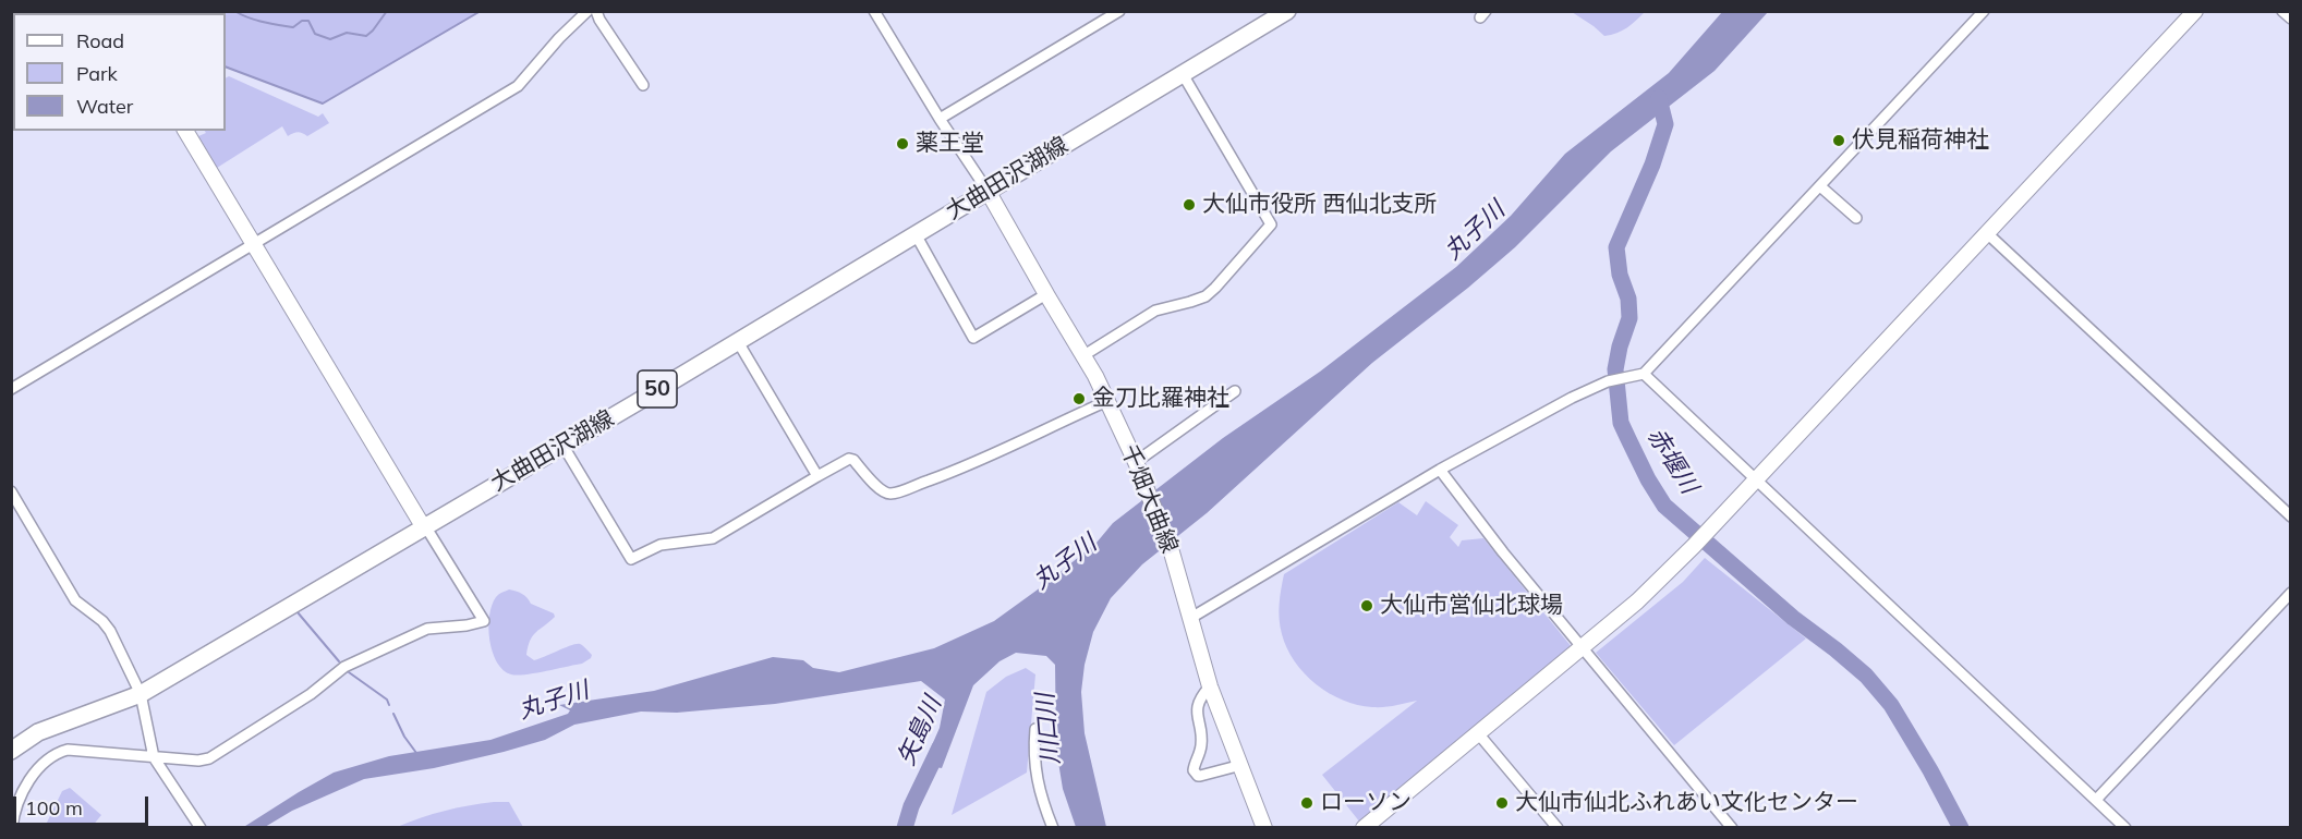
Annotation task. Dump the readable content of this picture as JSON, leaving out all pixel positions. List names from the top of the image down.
{
  "streets": {
    "main road": ["大曲田沢湖線", "50"],
    "street": ["千畑大曲線"]
  },
  "crossings": [
    ["大曲田沢湖線", "千畑大曲線"]
  ],
  "water": [
    "丸子川",
    "赤堰川",
    "川口川",
    "矢島川"
  ],
  "places": [
    "伏見稲荷神社",
    "薬王堂",
    "大仙市役所 西仙北支所",
    "金刀比羅神社",
    "大仙市営仙北球場",
    "ローソン",
    "大仙市仙北ふれあい文化センター"
  ],
  "legend": ["Road", "Park", "Water"],
  "scale_bar": "100 m"
}
